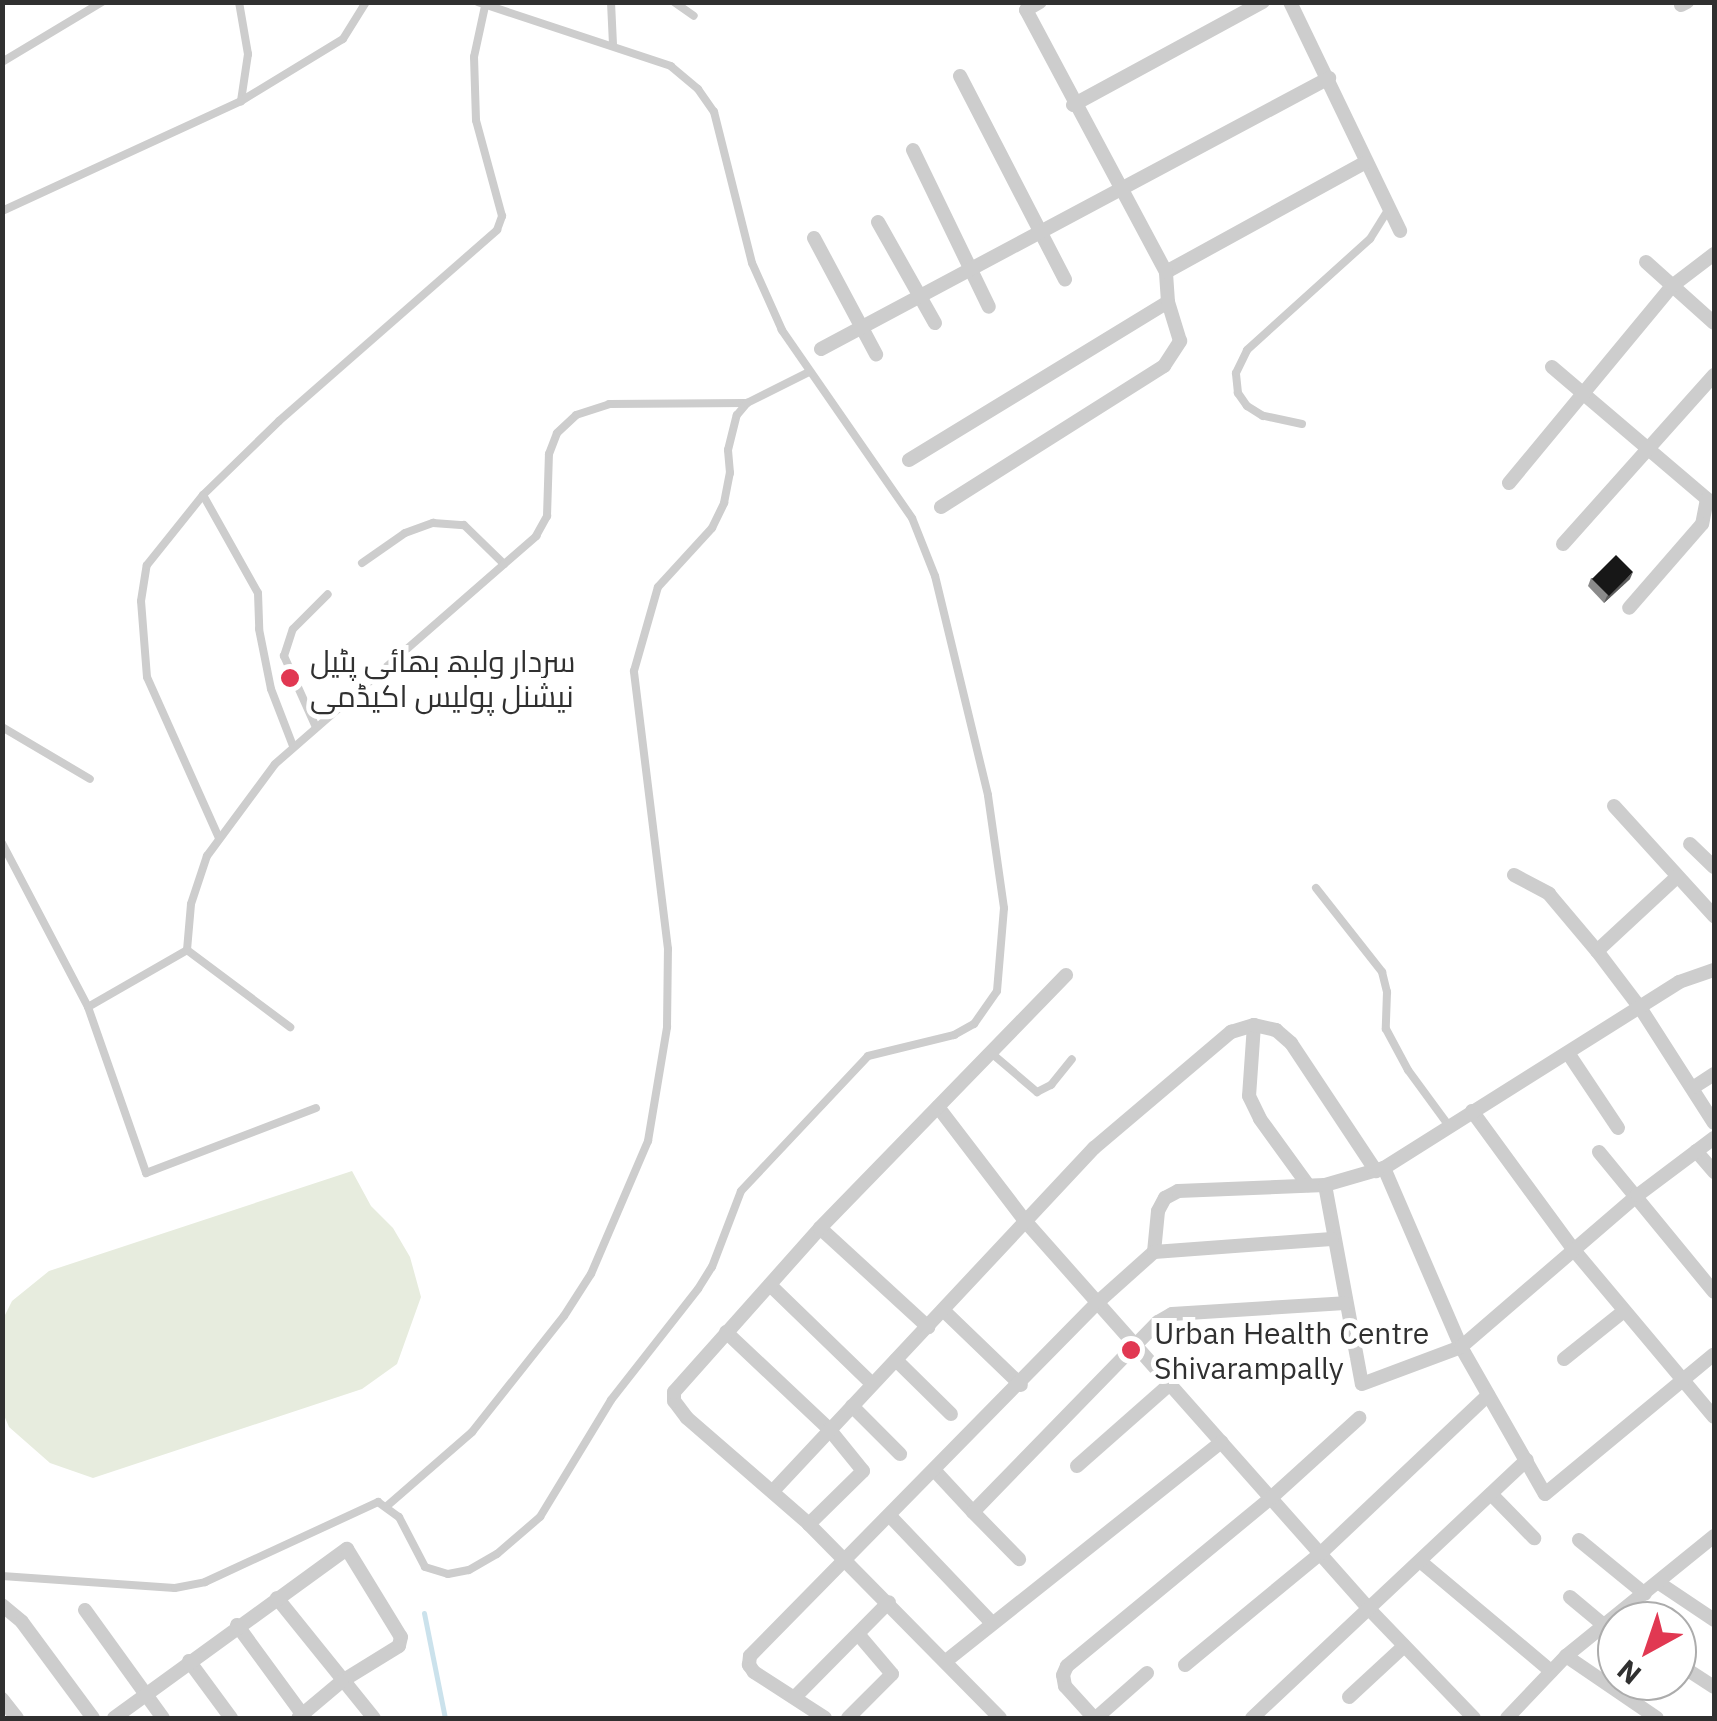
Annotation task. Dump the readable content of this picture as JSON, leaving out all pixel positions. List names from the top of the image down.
{
  "places": ["سردار ولبھ بھائی پٹیل نیشنل پولیس اکیڈمی", "Urban Health Centre Shivarampally"],
  "north": "bottom left"
}
